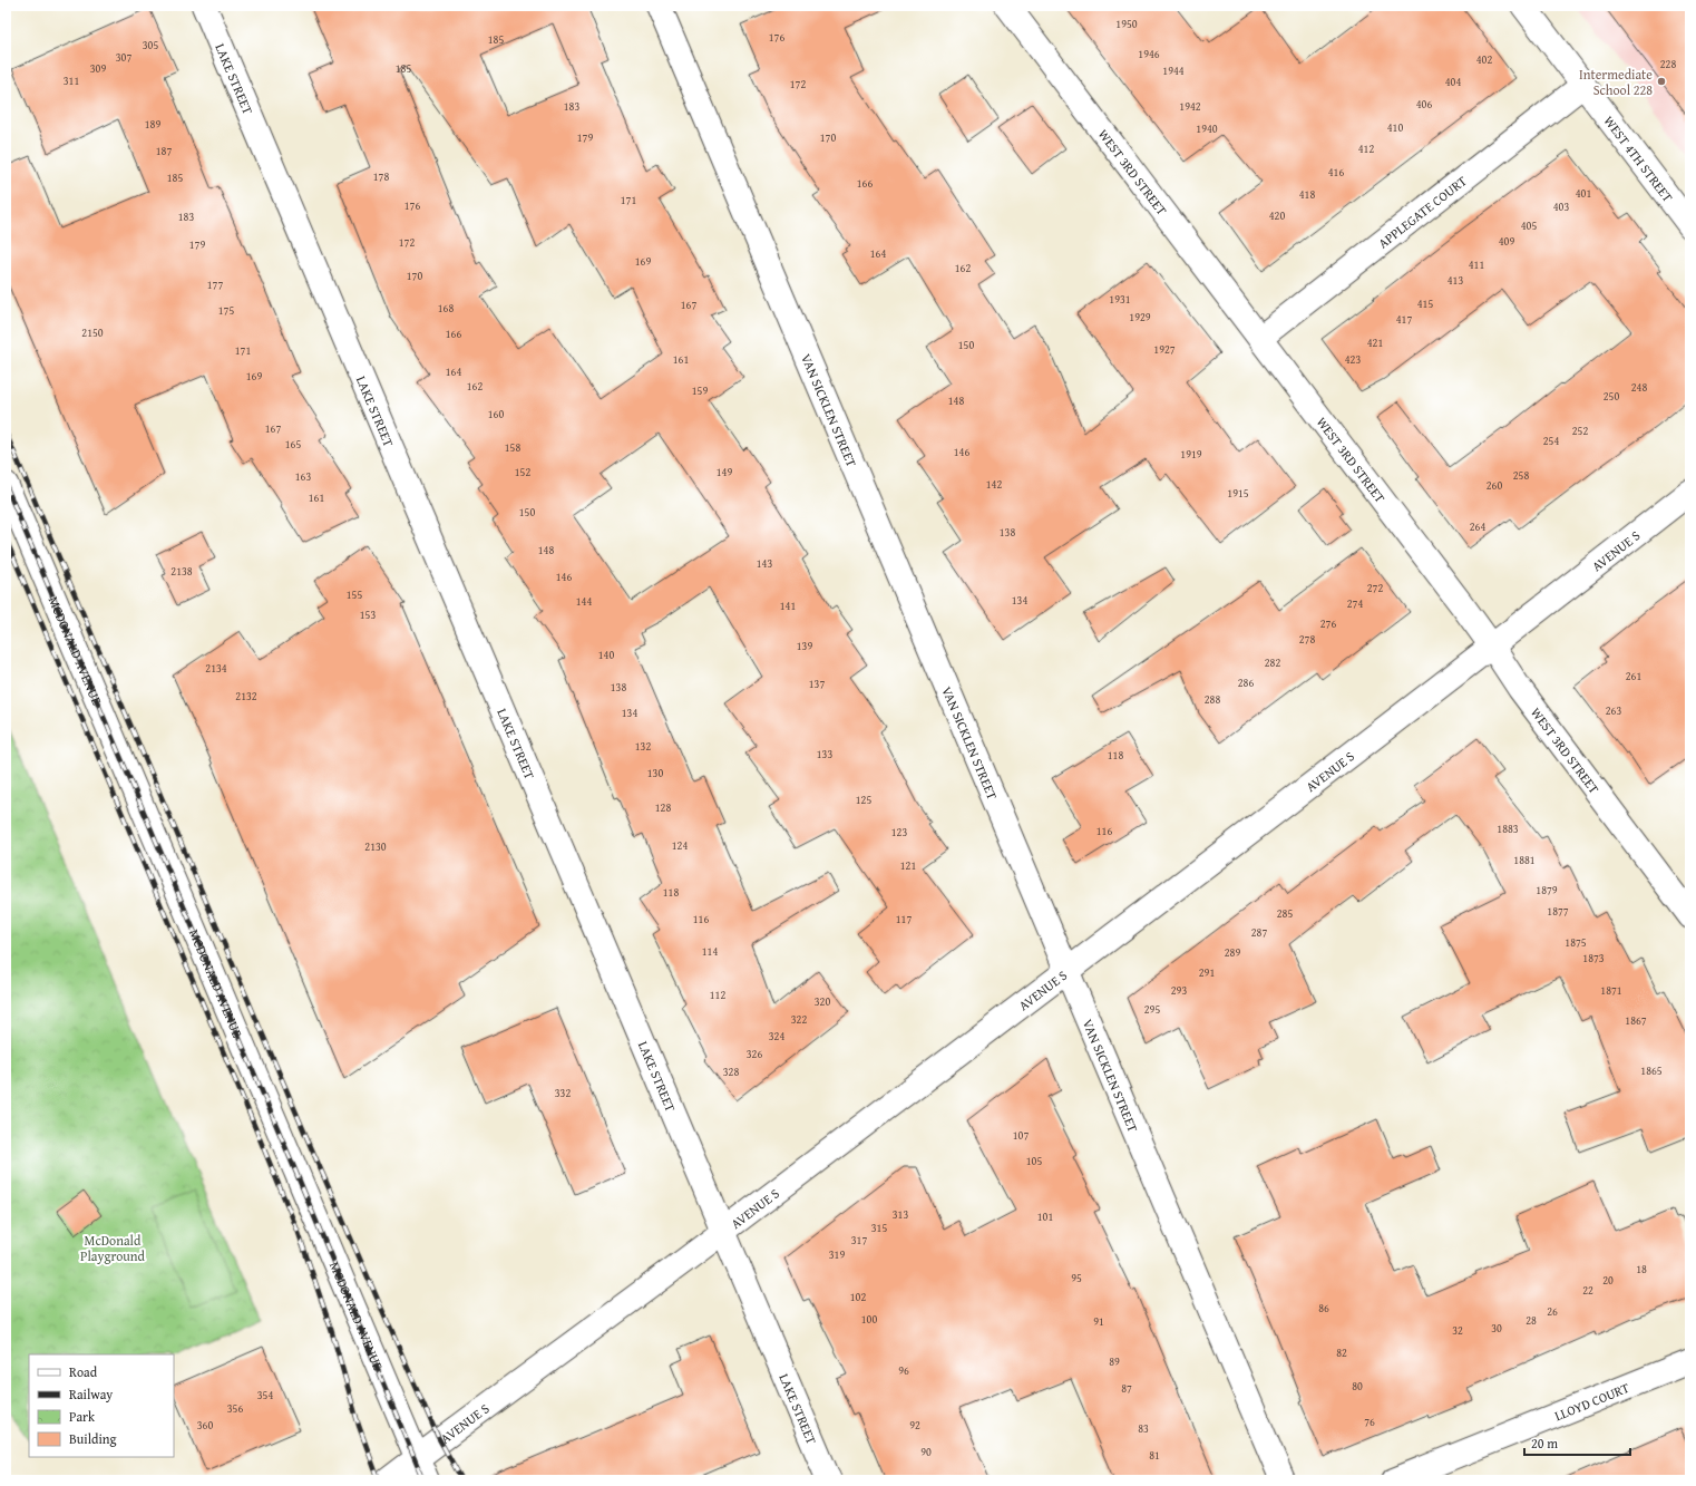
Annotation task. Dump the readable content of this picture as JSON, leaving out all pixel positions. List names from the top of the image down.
{
  "streets": {
    "street": [
      "LAKE STREET",
      "WEST 4TH STREET",
      "WEST 3RD STREET",
      "APPLEGATE COURT",
      "VAN SICKLEN STREET",
      "AVENUE S",
      "MCDONALD AVENUE",
      "LLOYD COURT"
    ]
  },
  "crossings": [
    ["LAKE STREET", "AVENUE S"],
    ["WEST 4TH STREET", "APPLEGATE COURT"],
    ["WEST 3RD STREET", "APPLEGATE COURT"],
    ["WEST 3RD STREET", "AVENUE S"],
    ["VAN SICKLEN STREET", "AVENUE S"],
    ["AVENUE S", "MCDONALD AVENUE"]
  ],
  "parks": ["McDonald Playground"],
  "places": ["Intermediate School 228"],
  "house_numbers": [
    "1950",
    "176",
    "185",
    "305",
    "1946",
    "307",
    "402",
    "228",
    "309",
    "185",
    "1944",
    "311",
    "404",
    "172",
    "406",
    "183",
    "1942",
    "189",
    "410",
    "1940",
    "179",
    "170",
    "412",
    "187",
    "416",
    "178",
    "185",
    "166",
    "401",
    "418",
    "171",
    "176",
    "403",
    "420",
    "183",
    "405",
    "409",
    "172",
    "179",
    "164",
    "169",
    "411",
    "162",
    "170",
    "413",
    "177",
    "1931",
    "415",
    "167",
    "168",
    "175",
    "1929",
    "417",
    "2150",
    "166",
    "421",
    "150",
    "1927",
    "171",
    "161",
    "423",
    "164",
    "169",
    "162",
    "248",
    "159",
    "250",
    "148",
    "160",
    "167",
    "252",
    "254",
    "165",
    "158",
    "146",
    "1919",
    "152",
    "149",
    "258",
    "163",
    "142",
    "260",
    "1915",
    "161",
    "150",
    "264",
    "138",
    "148",
    "143",
    "2138",
    "146",
    "272",
    "155",
    "134",
    "144",
    "274",
    "141",
    "153",
    "276",
    "278",
    "139",
    "140",
    "282",
    "2134",
    "261",
    "286",
    "137",
    "138",
    "2132",
    "288",
    "263",
    "134",
    "132",
    "133",
    "118",
    "130",
    "125",
    "128",
    "1883",
    "116",
    "123",
    "124",
    "2130",
    "1881",
    "121",
    "1879",
    "118",
    "1877",
    "285",
    "116",
    "117",
    "287",
    "1875",
    "114",
    "289",
    "1873",
    "291",
    "293",
    "1871",
    "112",
    "320",
    "295",
    "322",
    "1867",
    "324",
    "326",
    "1865",
    "328",
    "332",
    "107",
    "105",
    "313",
    "101",
    "315",
    "317",
    "319",
    "18",
    "95",
    "20",
    "22",
    "102",
    "86",
    "26",
    "100",
    "28",
    "91",
    "30",
    "32",
    "82",
    "89",
    "96",
    "80",
    "87",
    "354",
    "356",
    "76",
    "360",
    "92",
    "83",
    "90",
    "81"
  ],
  "legend": [
    "Road",
    "Railway",
    "Park",
    "Building"
  ],
  "scale_bar": "20 m"
}
